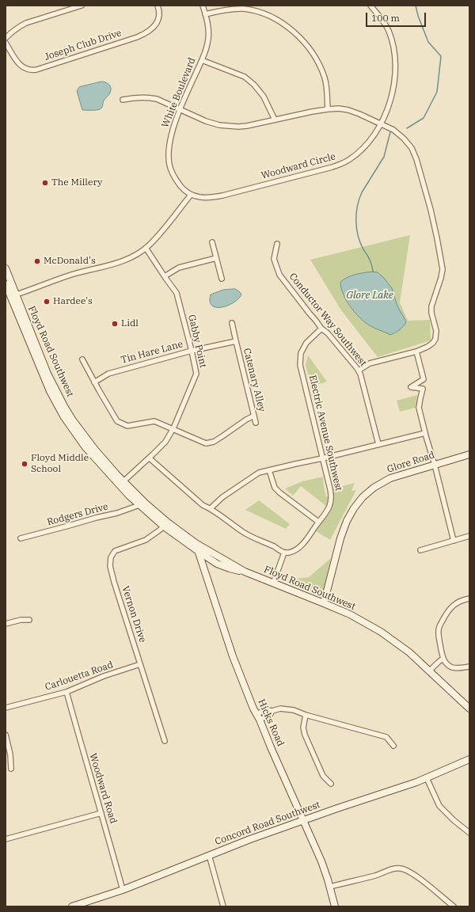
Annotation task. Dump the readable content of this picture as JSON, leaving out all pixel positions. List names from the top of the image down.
{
  "streets": {
    "main road": [
      "Floyd Road Southwest",
      "Glore Road",
      "Hicks Road",
      "Concord Road Southwest"
    ],
    "street": [
      "Joseph Club Drive",
      "White Boulevard",
      "Woodward Circle",
      "Conductor Way Southwest",
      "Gabby Point",
      "Tin Hare Lane",
      "Catenary Alley",
      "Electric Avenue Southwest",
      "Rodgers Drive",
      "Vernon Drive",
      "Carlouetta Road",
      "Woodward Road"
    ]
  },
  "crossings": [
    ["White Boulevard", "Woodward Circle"],
    ["Conductor Way Southwest", "Electric Avenue Southwest"],
    ["Gabby Point", "Floyd Road Southwest"],
    ["Gabby Point", "Tin Hare Lane"],
    ["Floyd Road Southwest", "Glore Road"],
    ["Floyd Road Southwest", "Rodgers Drive"],
    ["Floyd Road Southwest", "Vernon Drive"],
    ["Floyd Road Southwest", "Hicks Road"],
    ["Tin Hare Lane", "Catenary Alley"],
    ["Vernon Drive", "Carlouetta Road"],
    ["Carlouetta Road", "Woodward Road"],
    ["Hicks Road", "Concord Road Southwest"],
    ["Woodward Road", "Concord Road Southwest"]
  ],
  "water": ["Glore Lake"],
  "places": [
    "The Millery",
    "McDonald's",
    "Hardee's",
    "Lidl",
    "Floyd Middle School"
  ],
  "scale_bar": "100 m"
}
